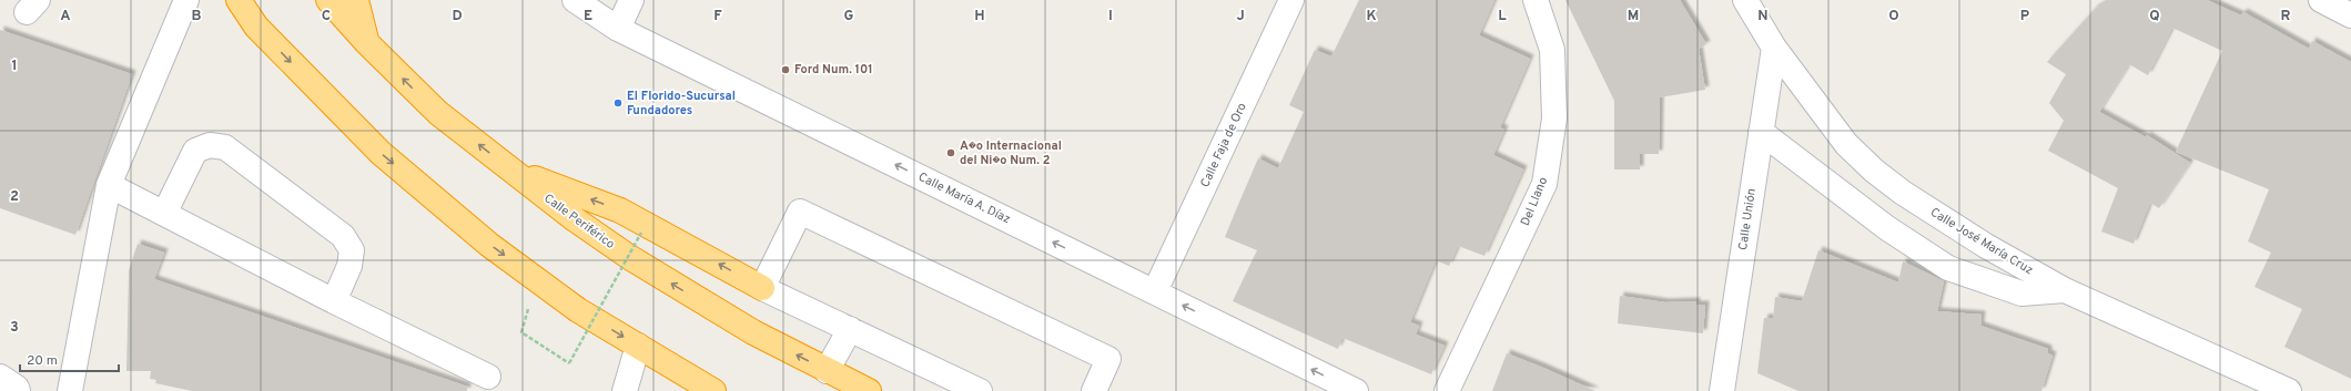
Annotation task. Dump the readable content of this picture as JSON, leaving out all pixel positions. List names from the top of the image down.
{
  "streets": {
    "highway": ["Calle Periférico"],
    "street": [
      "Calle Faja de Oro",
      "Calle María A. Díaz",
      "Del Llano",
      "Calle Unión",
      "Calle José María Cruz"
    ]
  },
  "crossings": [
    ["Calle Faja de Oro", "Calle María A. Díaz"],
    ["Calle Unión", "Calle José María Cruz"]
  ],
  "one_way": ["Calle María A. Díaz"],
  "places": ["Ford Num. 101", "El Florido-Sucursal Fundadores", "A�o Internacional del Ni�o Num. 2"],
  "scale_bar": "20 m",
  "grid": {
    "columns": [
      "A",
      "B",
      "C",
      "D",
      "E",
      "F",
      "G",
      "H",
      "I",
      "J",
      "K",
      "L",
      "M",
      "N",
      "O",
      "P",
      "Q",
      "R"
    ],
    "rows": ["1", "2", "3"]
  }
}
